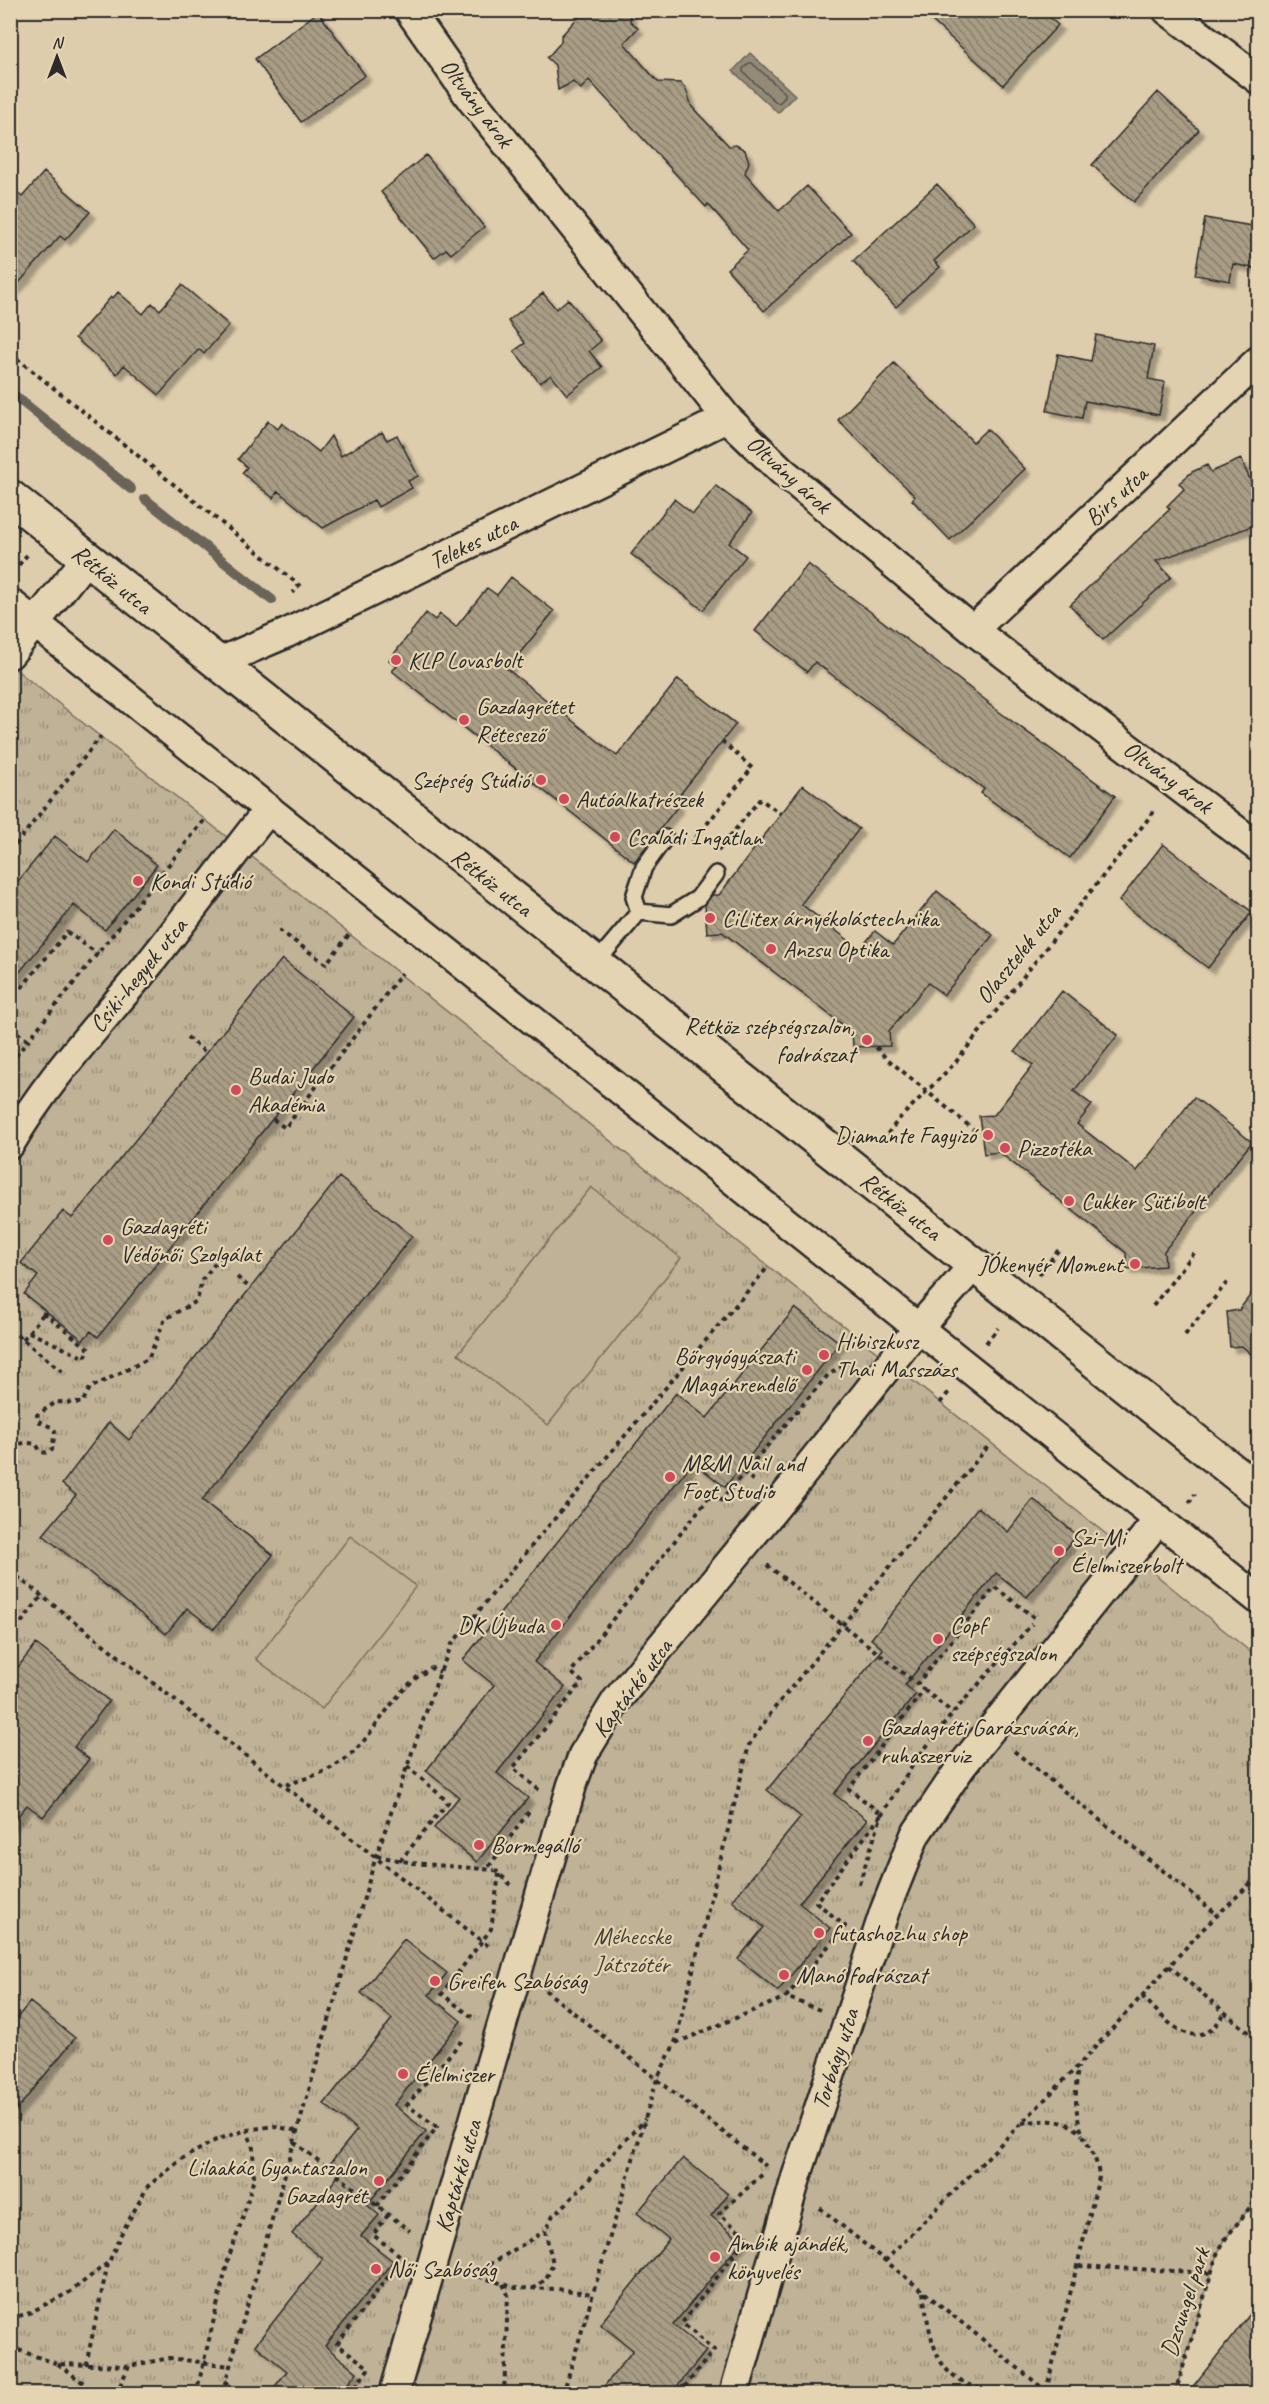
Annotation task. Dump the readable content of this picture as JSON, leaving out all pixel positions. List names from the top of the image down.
{
  "streets": {
    "street": [
      "Oltvány árok",
      "Birs utca",
      "Telekes utca",
      "Rétköz utca",
      "Csiki-hegyek utca",
      "Kaptárkő utca",
      "Torbágy utca"
    ],
    "path": ["Olasztelek utca", "Dzsungel park"]
  },
  "crossings": [
    ["Oltvány árok", "Birs utca"],
    ["Oltvány árok", "Telekes utca"],
    ["Oltvány árok", "Olasztelek utca"],
    ["Telekes utca", "Rétköz utca"]
  ],
  "parks": ["Méhecske Játszótér"],
  "places": [
    "KLP Lovasbolt",
    "Gazdagrétet Rétesező",
    "Szépség Stúdió",
    "Autóalkatrészek",
    "Családi Ingatlan",
    "Kondi Stúdió",
    "CiLitex árnyékolástechnika",
    "Anzsu Optika",
    "Rétköz szépségszalon, fodrászat",
    "Budai Judo Akadémia",
    "Diamante Fagyizó",
    "Pizzotéka",
    "Cukker Sütibolt",
    "Gazdagréti Védőnői Szolgálat",
    "JÓkenyér Moment",
    "Hibiszkusz Thai Masszázs",
    "Bőrgyógyászati Magánrendelő",
    "M&M Nail and Foot Studio",
    "Szi-Mi Élelmiszerbolt",
    "DK Újbuda",
    "Copf szépségszalon",
    "Gazdagréti Garázsvásár, ruhaszerviz",
    "Bormegálló",
    "futashoz.hu shop",
    "Manó fodrászat",
    "Greifen Szabóság",
    "Élelmiszer",
    "Lilaakác Gyantaszalon Gazdagrét",
    "Ambik ajándék, könyvelés",
    "Női Szabóság"
  ],
  "north": "top"
}
